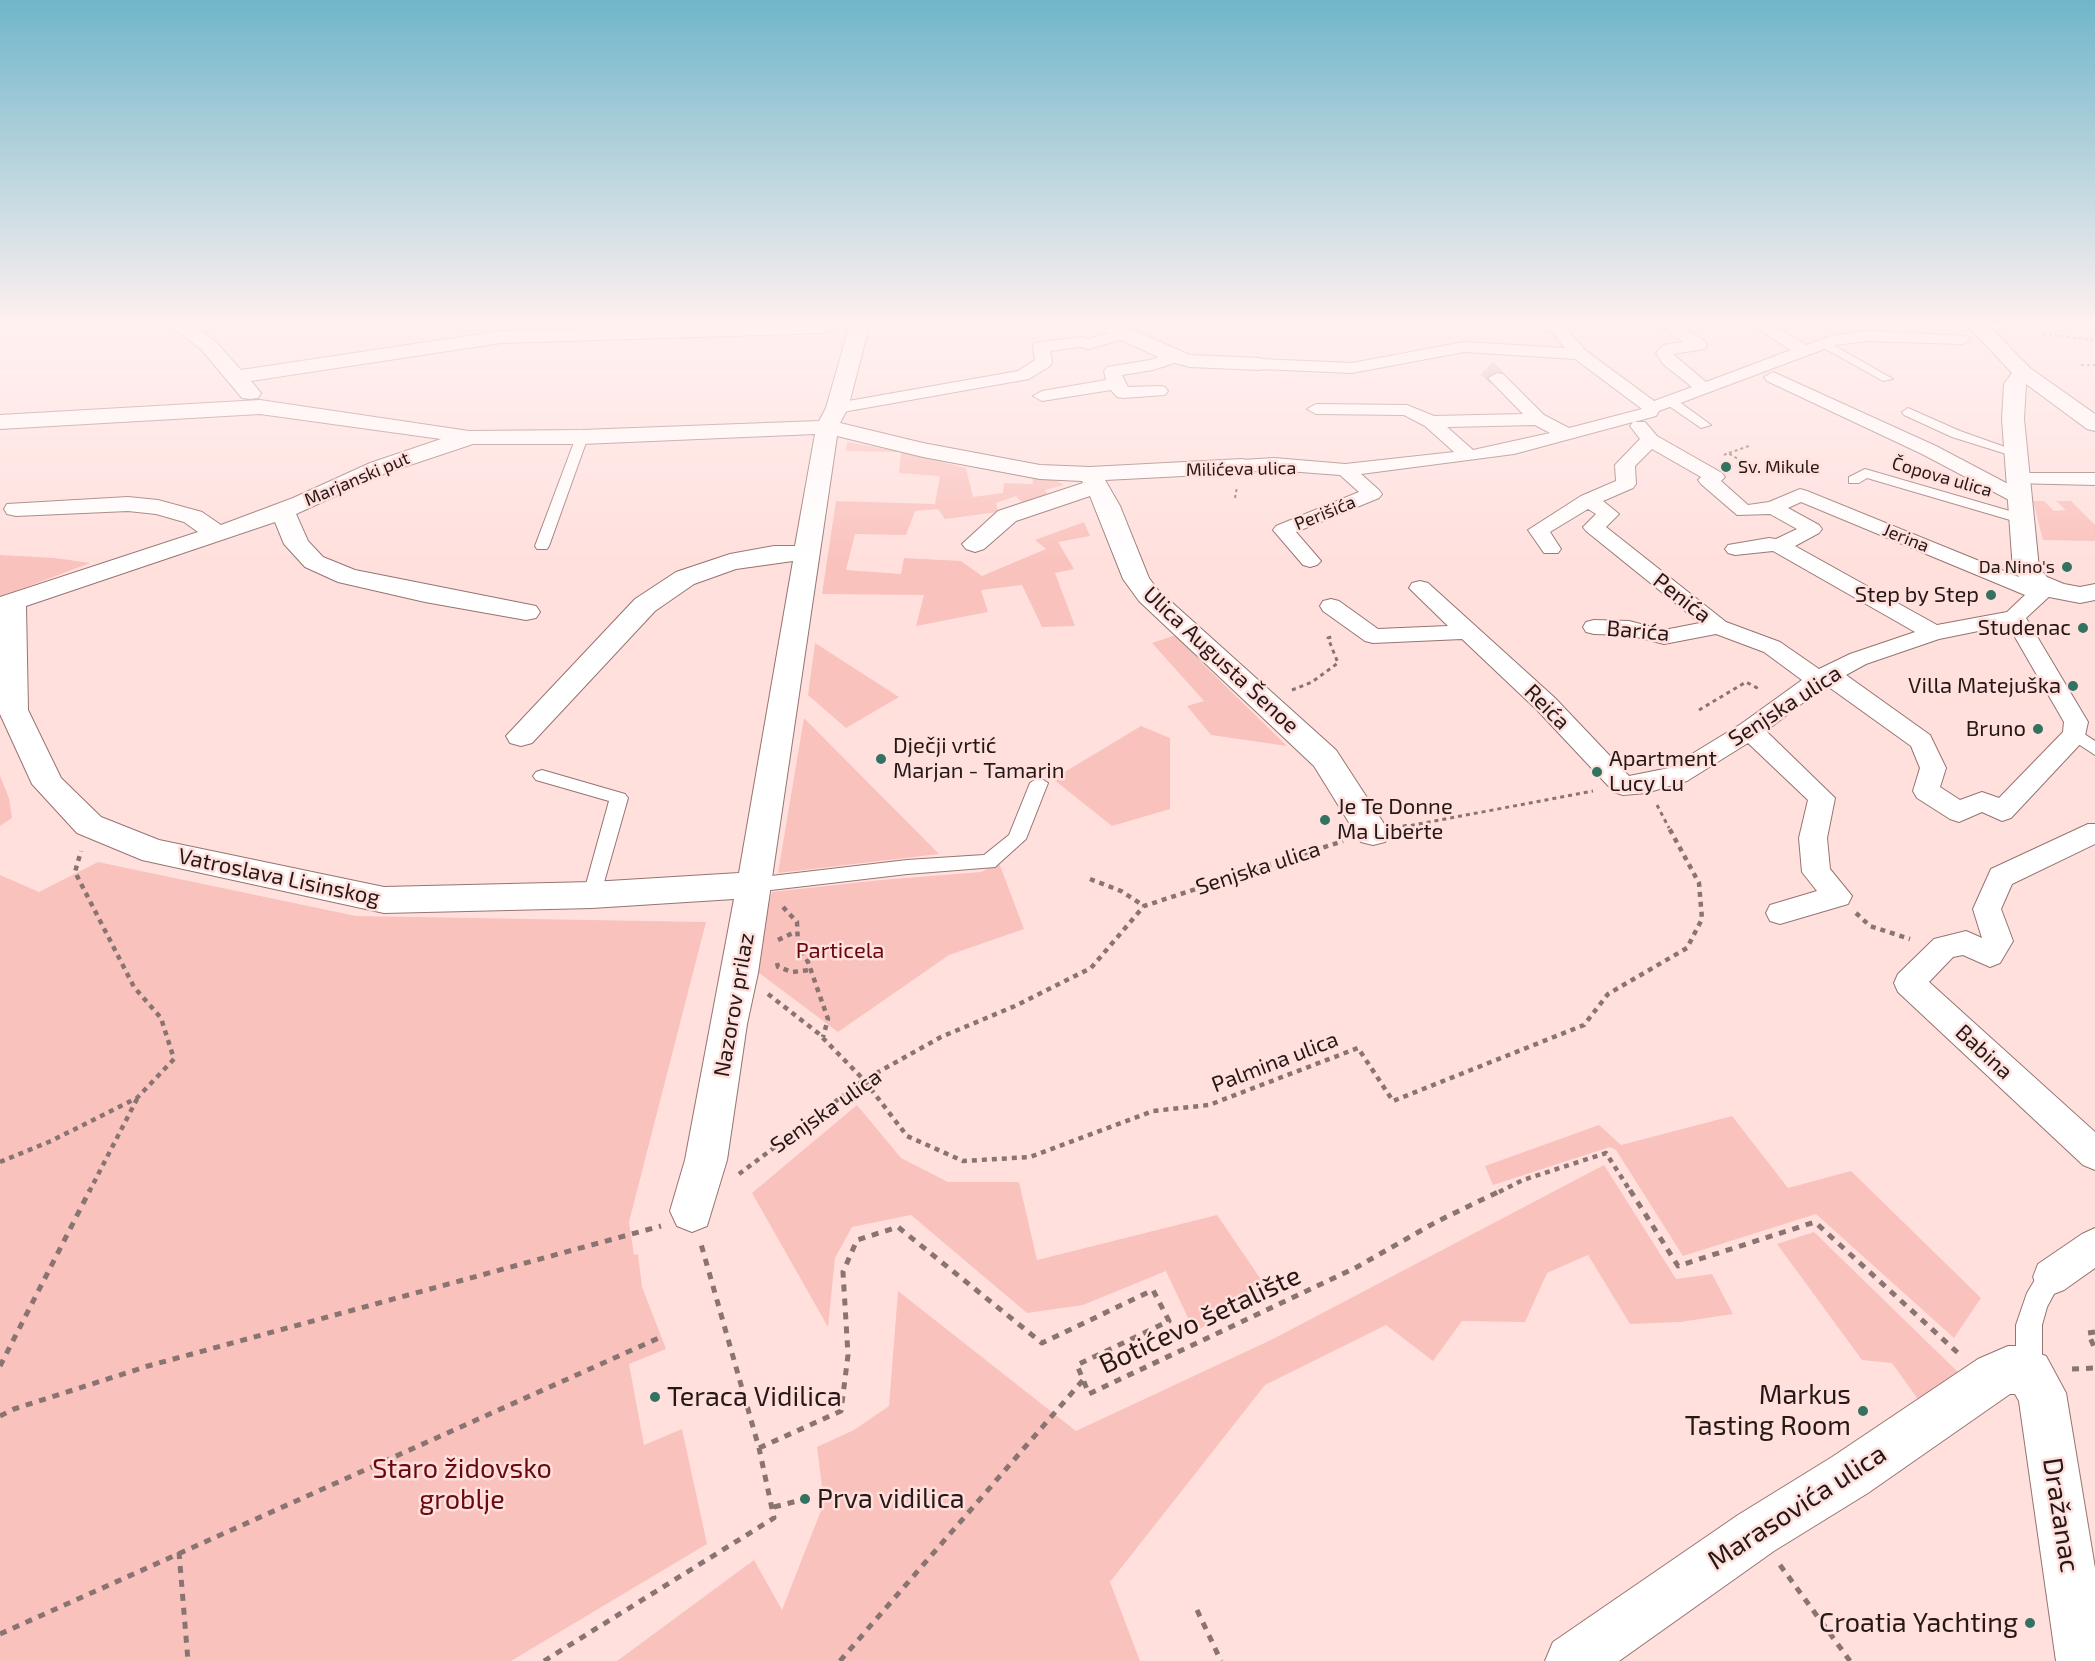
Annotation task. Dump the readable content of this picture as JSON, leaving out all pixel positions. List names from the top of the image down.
{
  "streets": {
    "street": [
      "Milićeva ulica",
      "Marjanski put",
      "Perišića",
      "Jerina",
      "Penića",
      "Barića",
      "Ulica Augusta Šenoe",
      "Senjska ulica",
      "Reića",
      "Vatroslava Lisinskog",
      "Nazorov prilaz",
      "Babina",
      "Marasovića ulica",
      "Dražanac"
    ],
    "lane": ["Čopova ulica"],
    "path": ["Palmina ulica", "Botićevo šetalište"]
  },
  "crossings": [
    ["Milićeva ulica", "Marjanski put"],
    ["Milićeva ulica", "Perišića"],
    ["Milićeva ulica", "Ulica Augusta Šenoe"],
    ["Milićeva ulica", "Nazorov prilaz"],
    ["Marjanski put", "Vatroslava Lisinskog"],
    ["Marjanski put", "Nazorov prilaz"],
    ["Penića", "Barića"],
    ["Penića", "Senjska ulica"],
    ["Ulica Augusta Šenoe", "Senjska ulica"],
    ["Senjska ulica", "Reića"],
    ["Senjska ulica", "Nazorov prilaz"],
    ["Senjska ulica", "Palmina ulica"],
    ["Reića", "Palmina ulica"],
    ["Vatroslava Lisinskog", "Nazorov prilaz"],
    ["Nazorov prilaz", "Palmina ulica"],
    ["Marasovića ulica", "Dražanac"]
  ],
  "parks": ["Particela", "Staro židovsko groblje"],
  "places": [
    "Sv. Mikule",
    "Da Nino's",
    "Step by Step",
    "Studenac",
    "Villa Matejuška",
    "Bruno",
    "Dječji vrtić Marjan - Tamarin",
    "Apartment Lucy Lu",
    "Je Te Donne Ma Liberte",
    "Teraca Vidilica",
    "Markus Tasting Room",
    "Prva vidilica",
    "Croatia Yachting"
  ]
}
